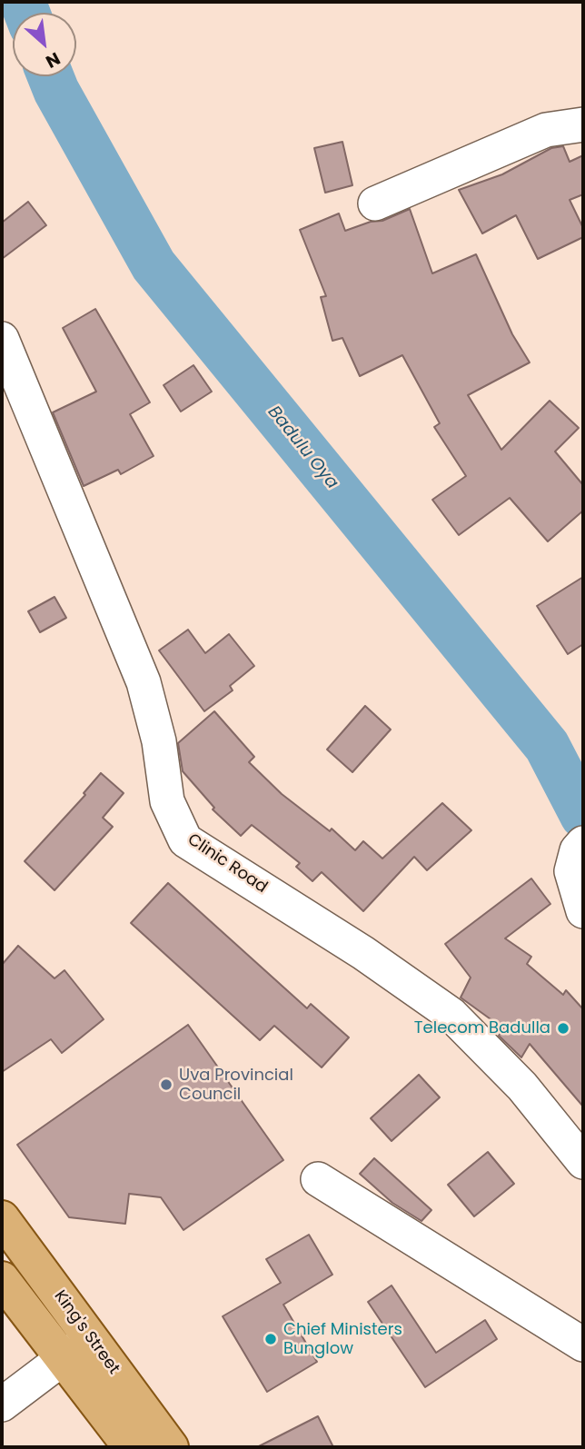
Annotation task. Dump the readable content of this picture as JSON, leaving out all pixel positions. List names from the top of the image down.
{
  "streets": {
    "main road": ["King's Street"],
    "street": ["Clinic Road"]
  },
  "water": ["Badulu Oya"],
  "places": ["Telecom Badulla", "Uva Provincial Council", "Chief Ministers Bunglow"],
  "north": "bottom right"
}
